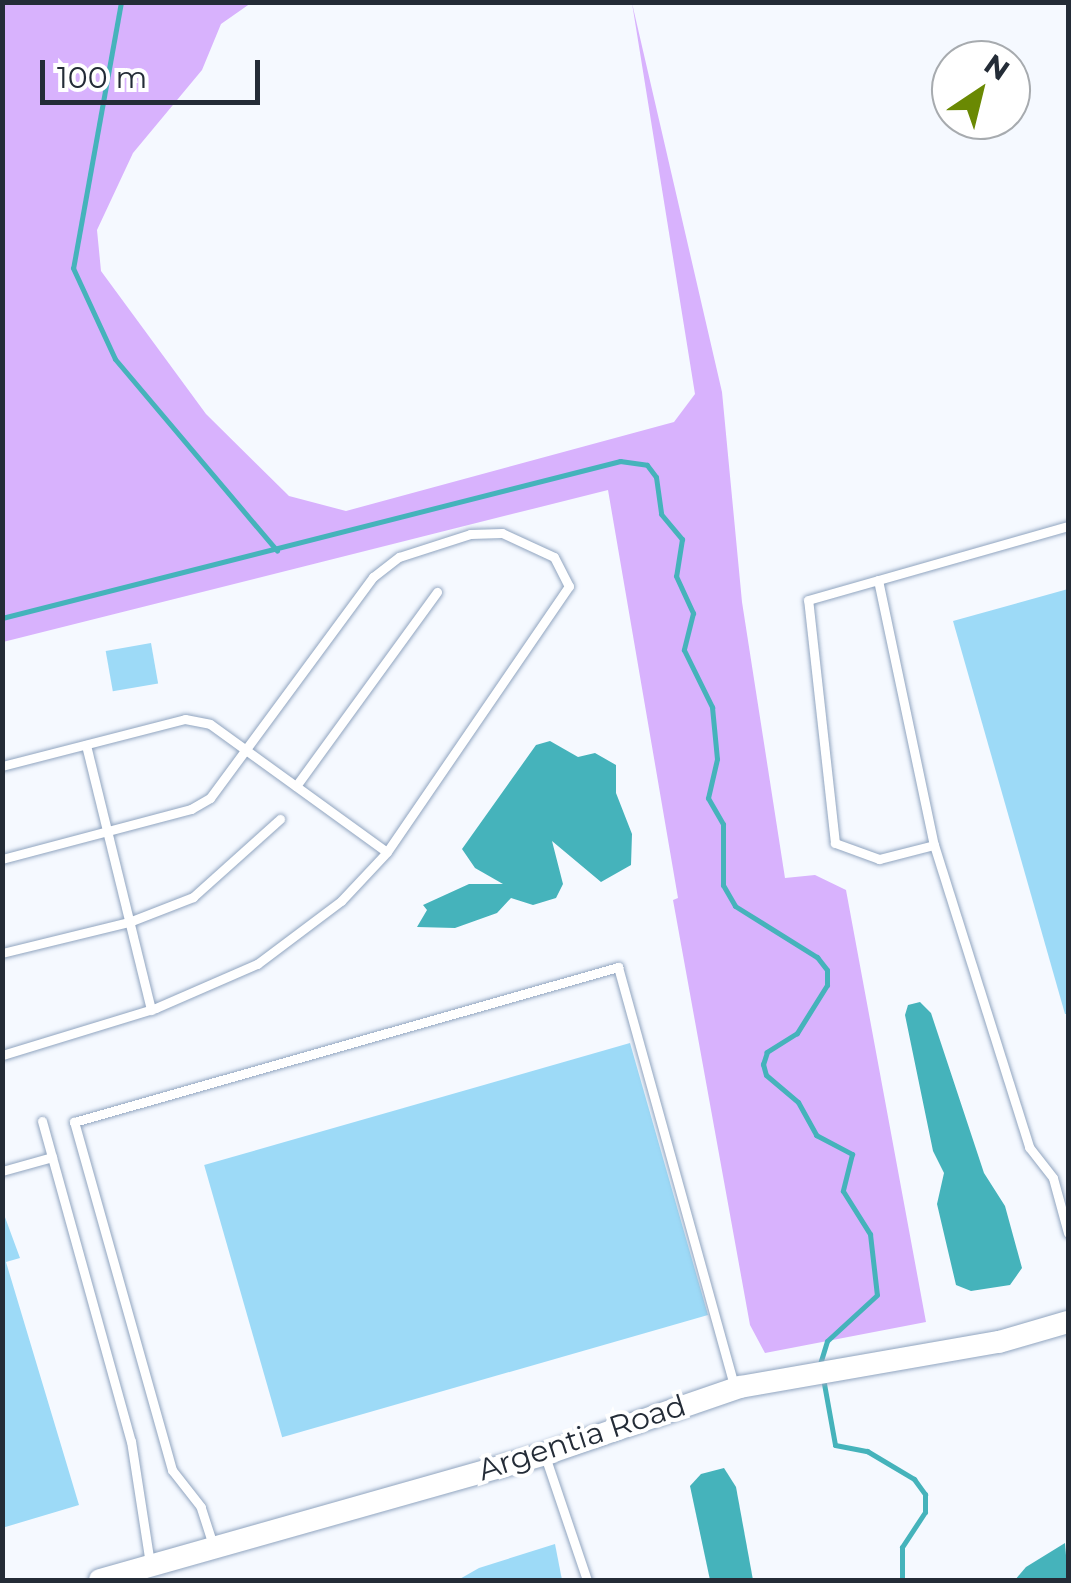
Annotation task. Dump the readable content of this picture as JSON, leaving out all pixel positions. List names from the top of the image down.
{
  "streets": {
    "street": ["Argentia Road"]
  },
  "scale_bar": "100 m",
  "north": "top right"
}
